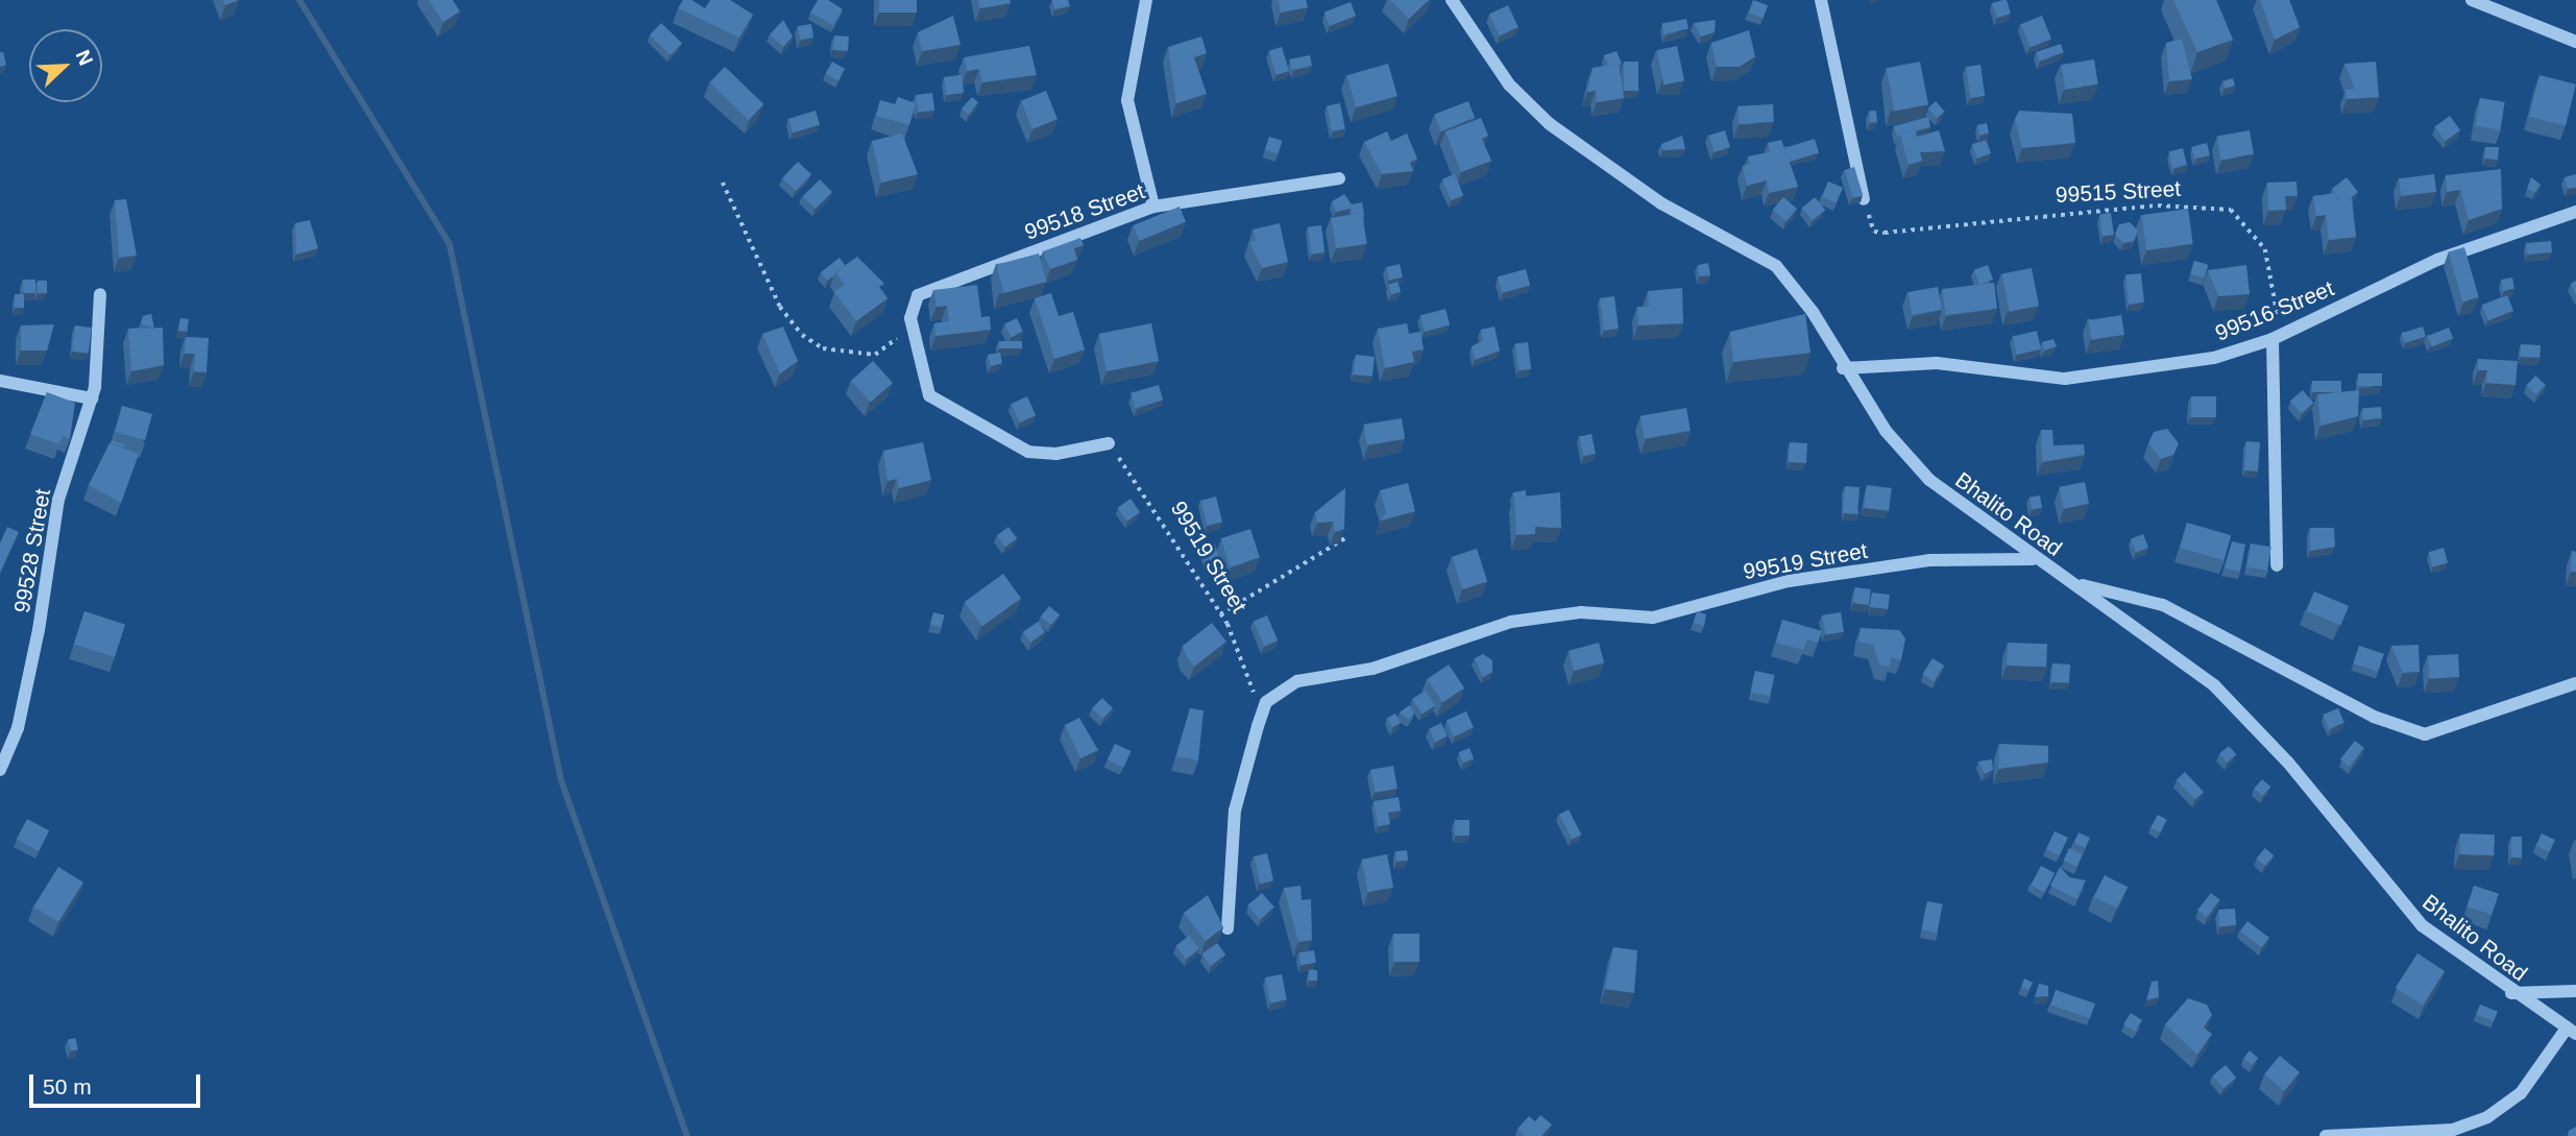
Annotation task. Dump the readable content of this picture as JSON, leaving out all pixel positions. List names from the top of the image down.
{
  "streets": {
    "street": [
      "99518 Street",
      "99516 Street",
      "Bhalito Road",
      "99528 Street",
      "99519 Street"
    ],
    "path": ["99515 Street"]
  },
  "crossings": [
    ["99515 Street", "99516 Street"],
    ["99516 Street", "Bhalito Road"],
    ["Bhalito Road", "99519 Street"]
  ],
  "scale_bar": "50 m",
  "north": "top right"
}
